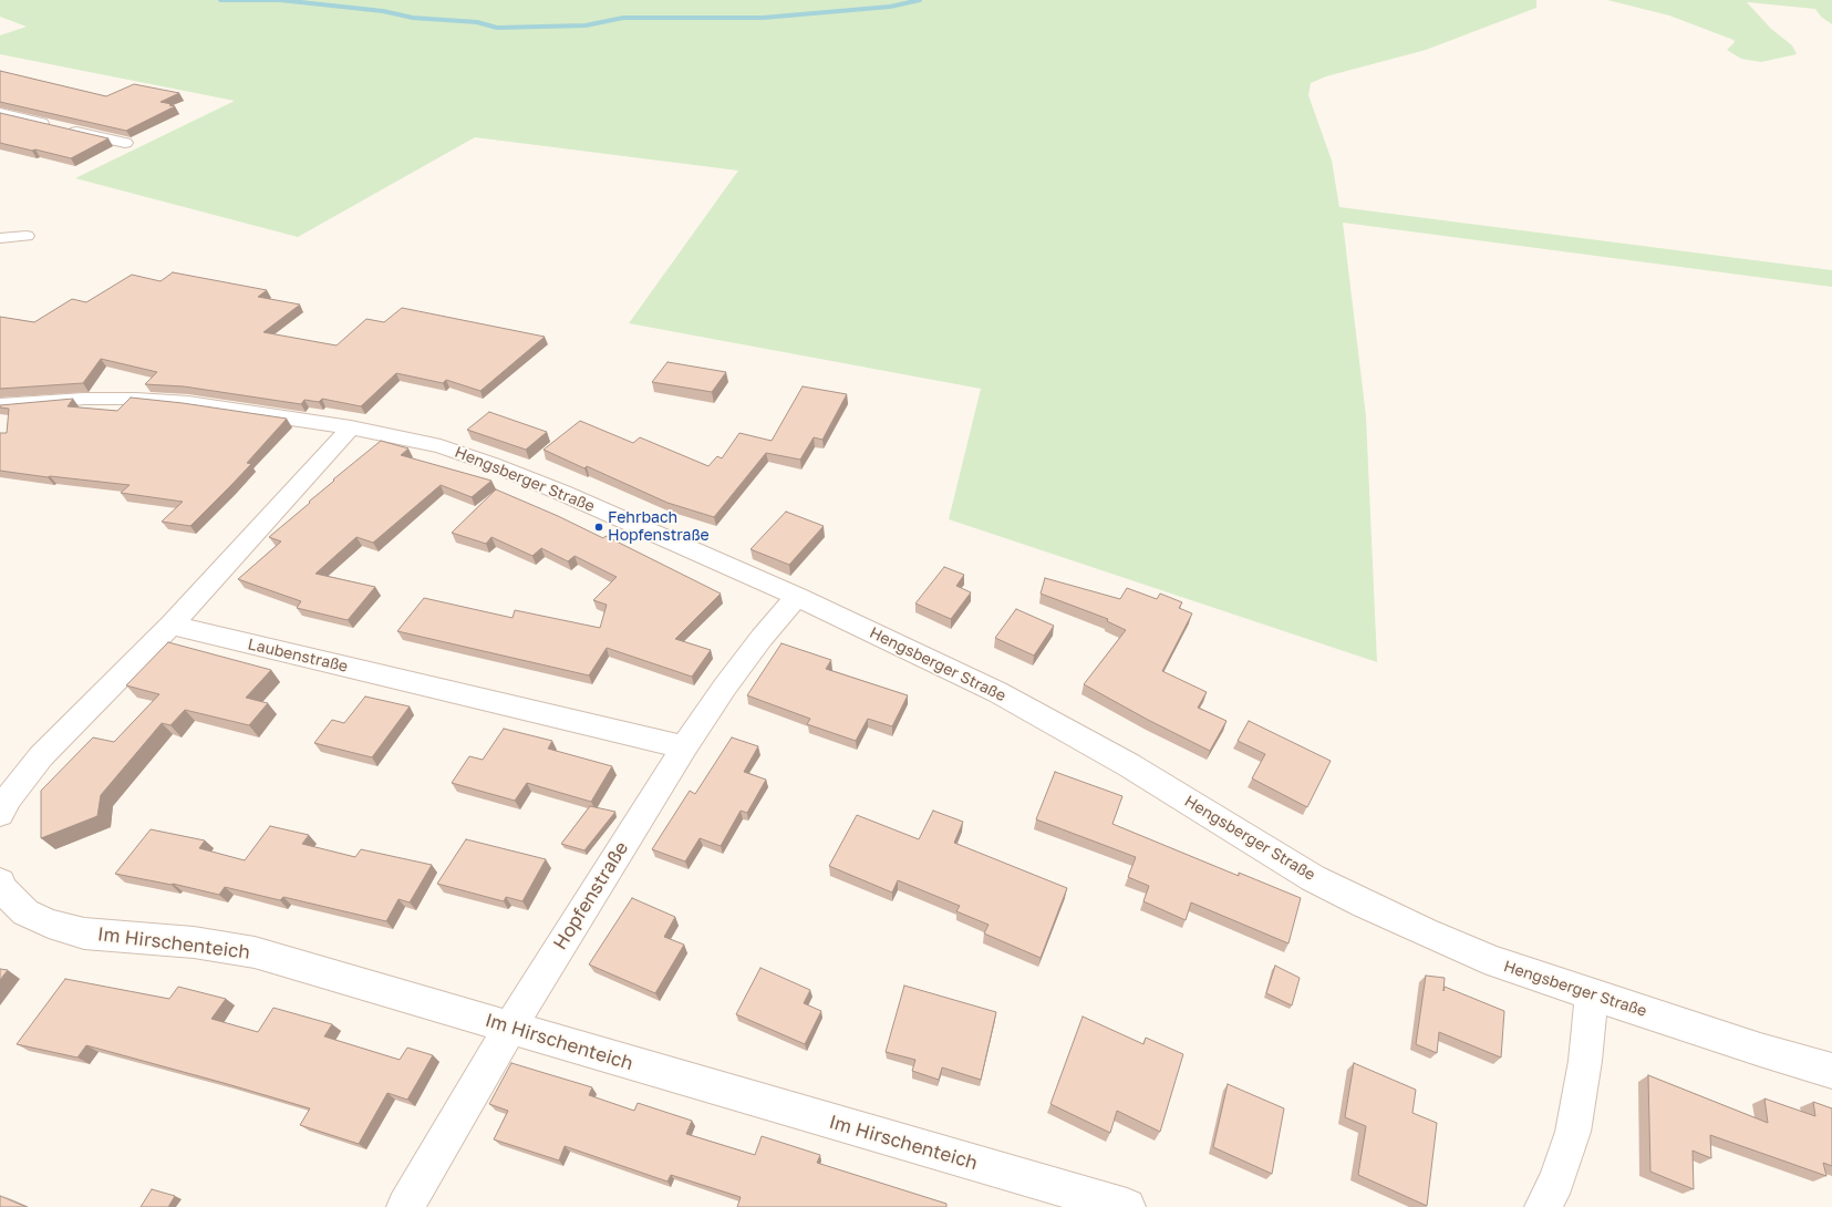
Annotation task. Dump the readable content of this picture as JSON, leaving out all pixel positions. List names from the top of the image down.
{
  "streets": {
    "street": [
      "Hengsberger Straße",
      "Laubenstraße",
      "Hopfenstraße",
      "Im Hirschenteich"
    ]
  },
  "crossings": [
    ["Hengsberger Straße", "Hopfenstraße"],
    ["Laubenstraße", "Hopfenstraße"],
    ["Hopfenstraße", "Im Hirschenteich"]
  ],
  "places": ["Fehrbach Hopfenstraße"]
}
